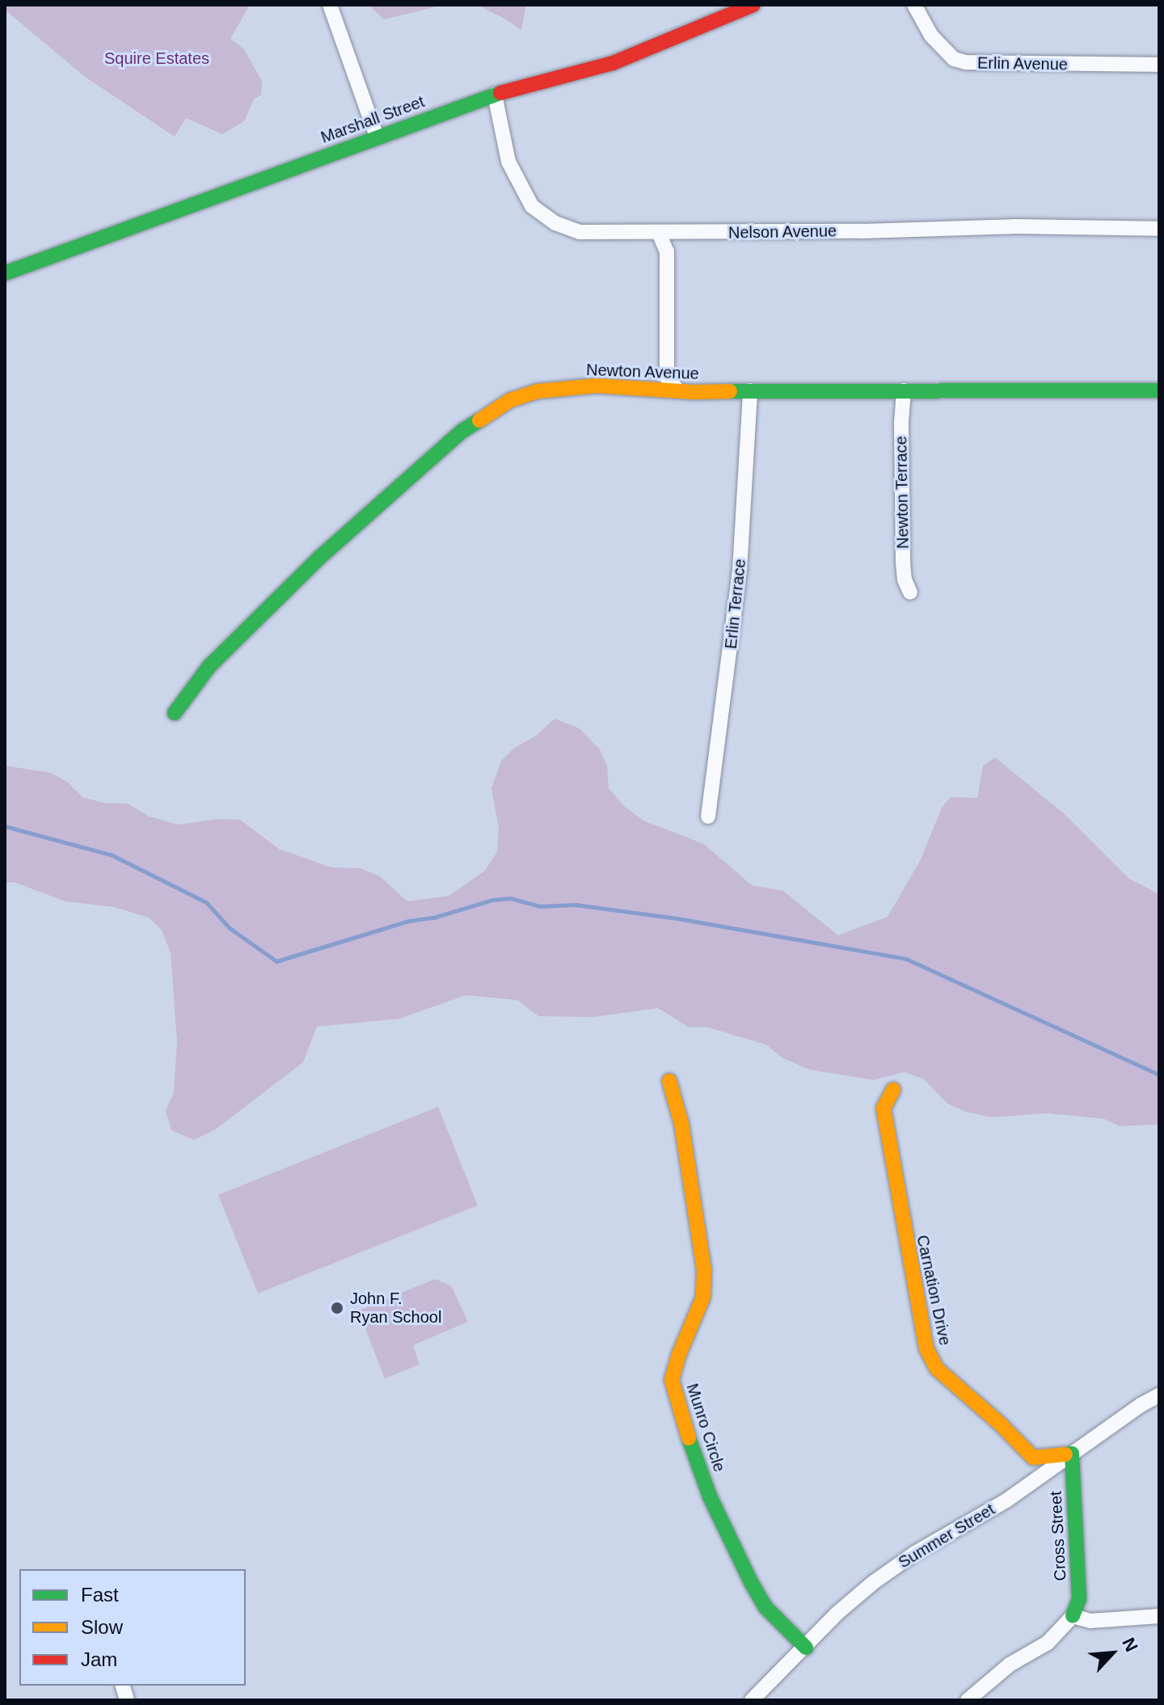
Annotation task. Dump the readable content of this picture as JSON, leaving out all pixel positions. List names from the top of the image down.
{
  "streets": {
    "street": [
      "Erlin Avenue",
      "Marshall Street",
      "Nelson Avenue",
      "Newton Avenue",
      "Newton Terrace",
      "Erlin Terrace",
      "Carnation Drive",
      "Munro Circle",
      "Summer Street",
      "Cross Street"
    ]
  },
  "crossings": [
    ["Marshall Street", "Nelson Avenue"],
    ["Newton Avenue", "Newton Terrace"],
    ["Newton Avenue", "Erlin Terrace"],
    ["Carnation Drive", "Summer Street"],
    ["Carnation Drive", "Cross Street"],
    ["Munro Circle", "Summer Street"],
    ["Summer Street", "Cross Street"]
  ],
  "parks": ["Squire Estates"],
  "places": ["John F. Ryan School"],
  "legend": ["Fast", "Slow", "Jam"],
  "north": "top right"
}
